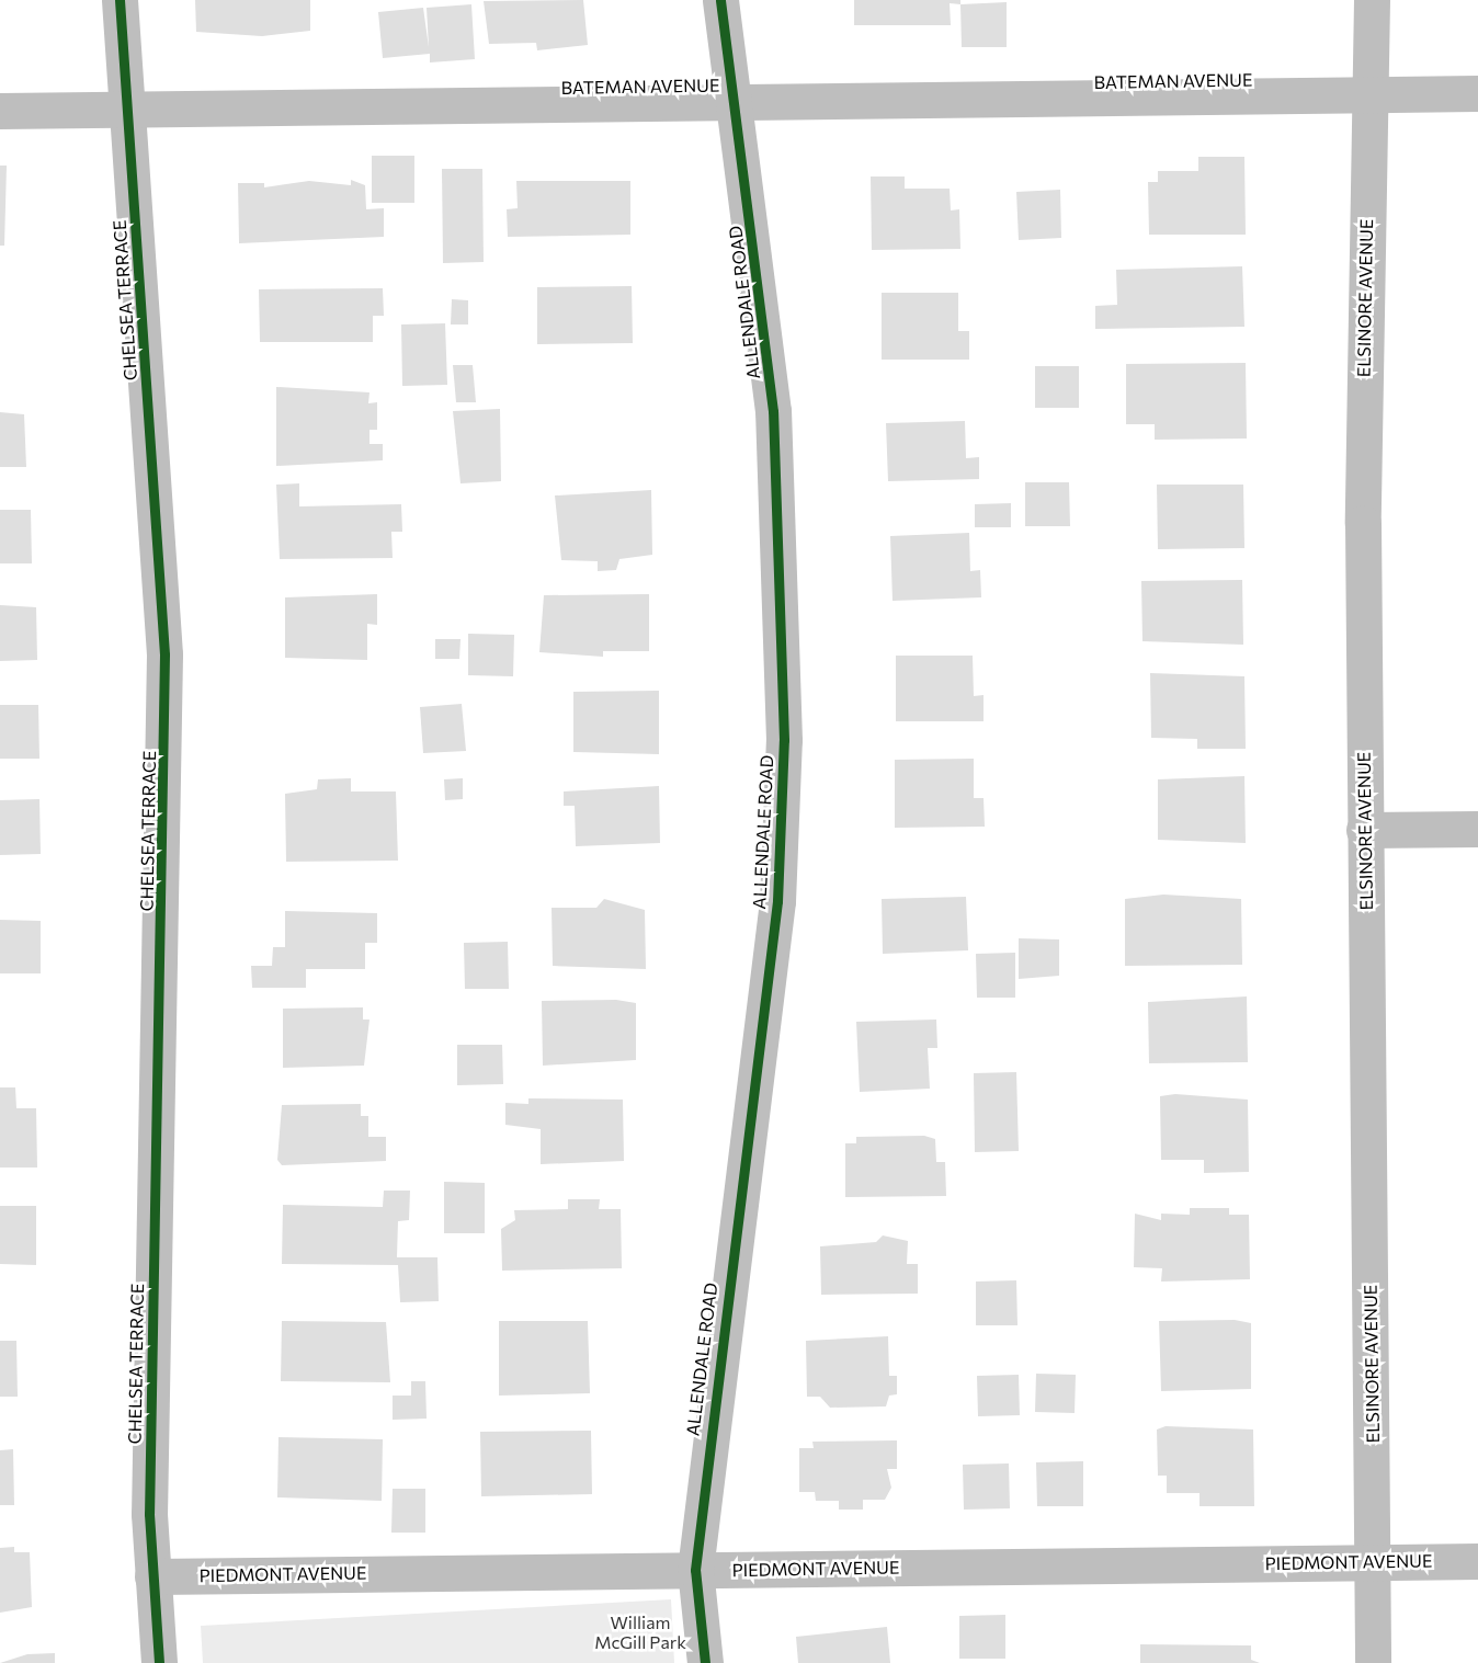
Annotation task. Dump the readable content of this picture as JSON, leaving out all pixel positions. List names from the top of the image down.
{
  "streets": {
    "street": [
      "BATEMAN AVENUE",
      "ELSINORE AVENUE",
      "CHELSEA TERRACE",
      "ALLENDALE ROAD",
      "PIEDMONT AVENUE"
    ]
  },
  "crossings": [
    ["BATEMAN AVENUE", "ELSINORE AVENUE"],
    ["BATEMAN AVENUE", "CHELSEA TERRACE"],
    ["BATEMAN AVENUE", "ALLENDALE ROAD"],
    ["ELSINORE AVENUE", "PIEDMONT AVENUE"],
    ["CHELSEA TERRACE", "PIEDMONT AVENUE"],
    ["ALLENDALE ROAD", "PIEDMONT AVENUE"]
  ],
  "parks": ["William McGill Park"]
}
